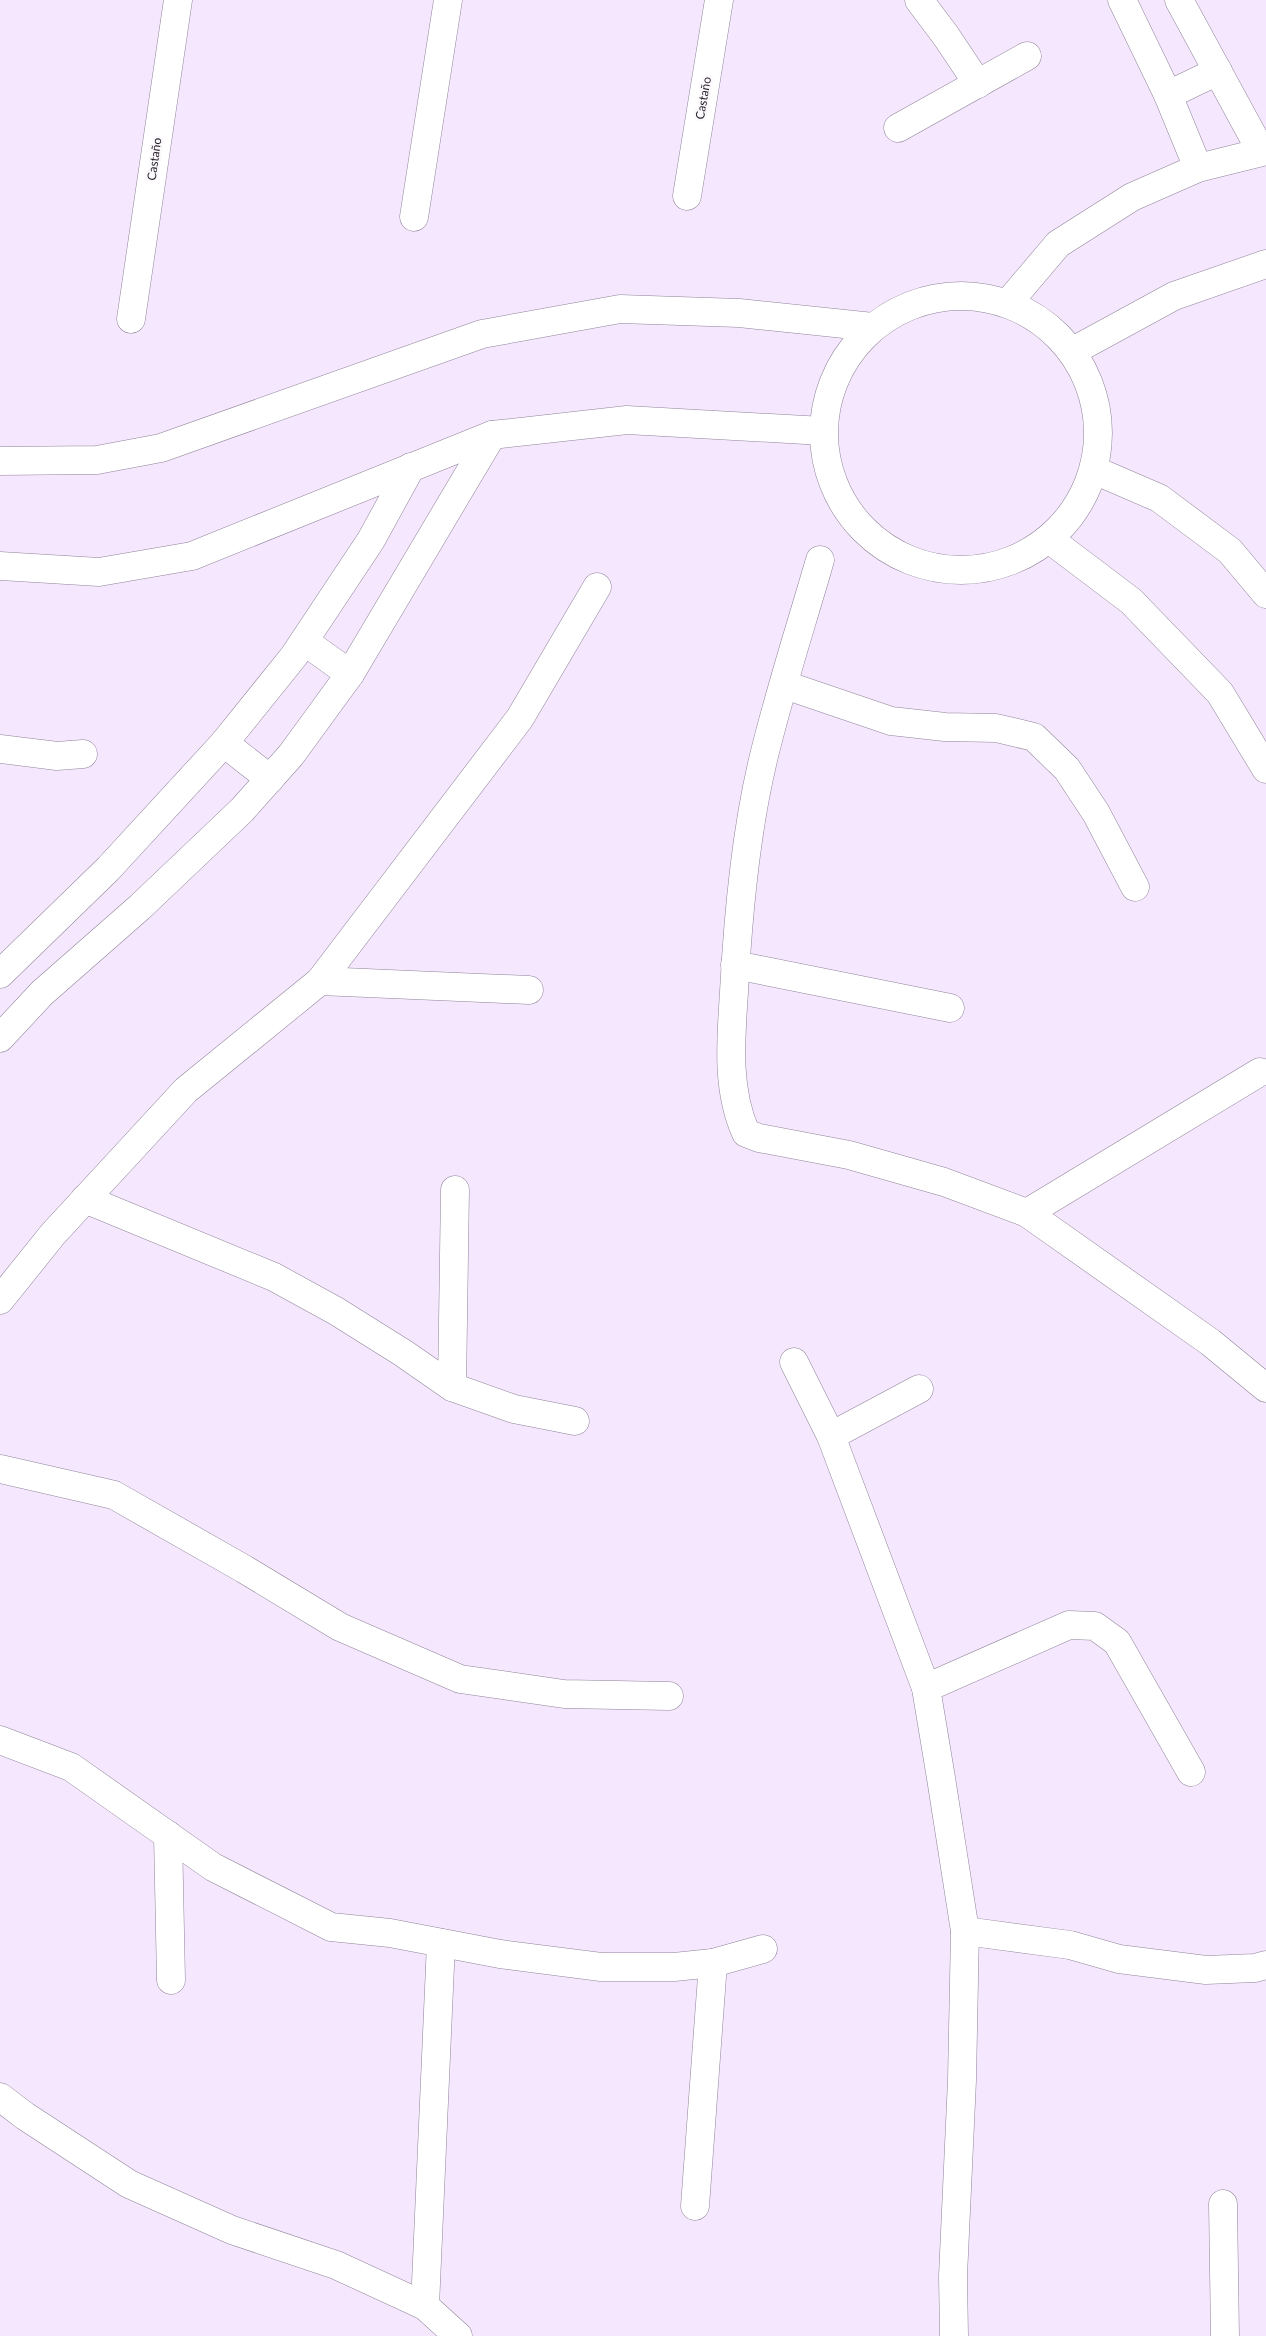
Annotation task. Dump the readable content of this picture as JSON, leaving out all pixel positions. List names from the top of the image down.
{
  "streets": {
    "street": ["Castaño"]
  }
}
